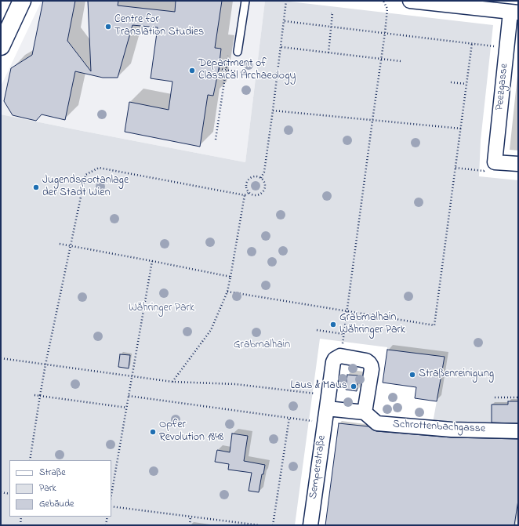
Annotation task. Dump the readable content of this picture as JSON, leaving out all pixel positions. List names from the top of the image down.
{
  "streets": {
    "street": ["Peezgasse", "Schrottenbachgasse", "Semperstraße"]
  },
  "parks": ["Währinger Park", "Grabmalhain"],
  "places": [
    "Centre for Translation Studies",
    "Department of Classical Archaeology",
    "Jugendsportanlage der Stadt Wien",
    "Grabmalhain Währinger Park",
    "Straßenreinigung",
    "Laus & Maus",
    "Opfer Revolution 1848"
  ],
  "legend": ["Straße", "Park", "Gebäude"]
}
